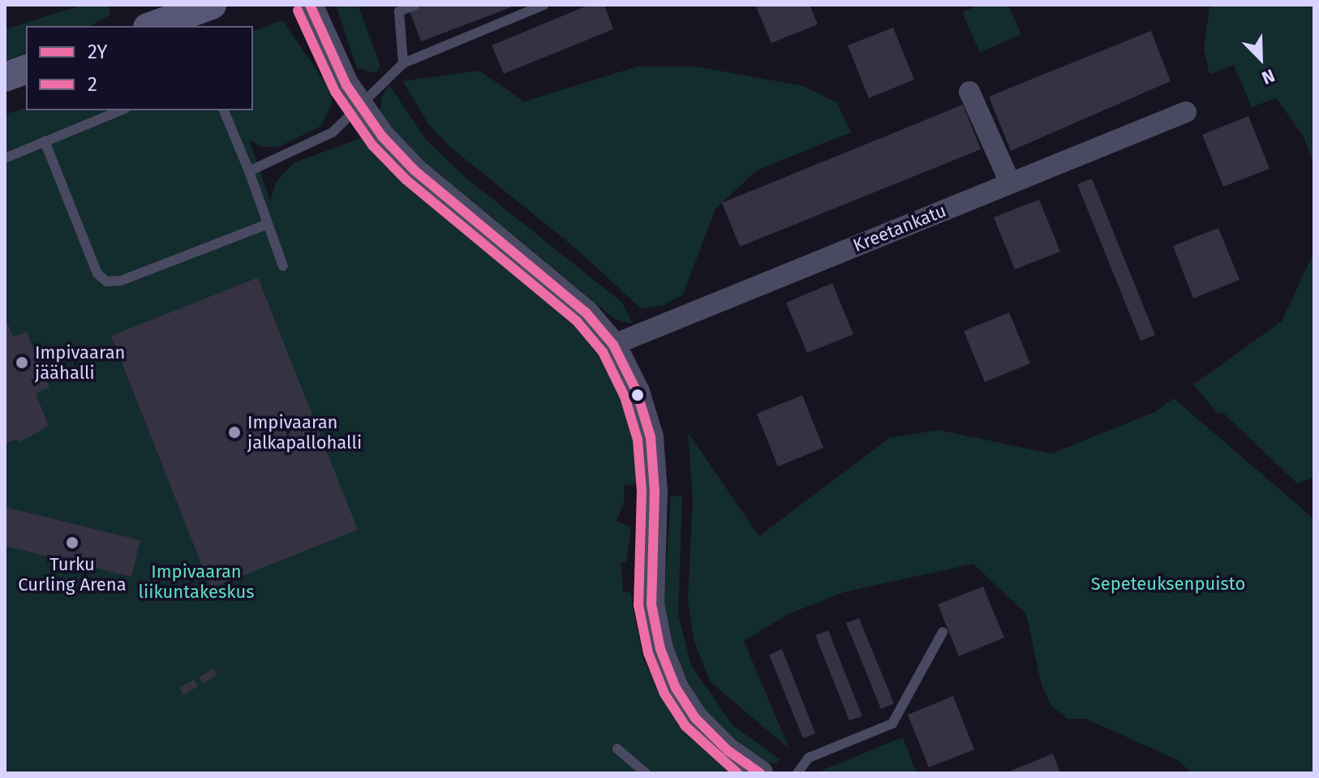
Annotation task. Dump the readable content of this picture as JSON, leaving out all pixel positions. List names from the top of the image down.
{
  "streets": {
    "street": ["Kreetankatu"]
  },
  "parks": ["Impivaaran liikuntakeskus", "Sepeteuksenpuisto"],
  "places": ["Impivaaran jäähalli", "Impivaaran jalkapallohalli", "Turku Curling Arena"],
  "lines": ["transit line 2Y", "transit line 2"],
  "legend": ["2Y", "2"],
  "north": "bottom right"
}
